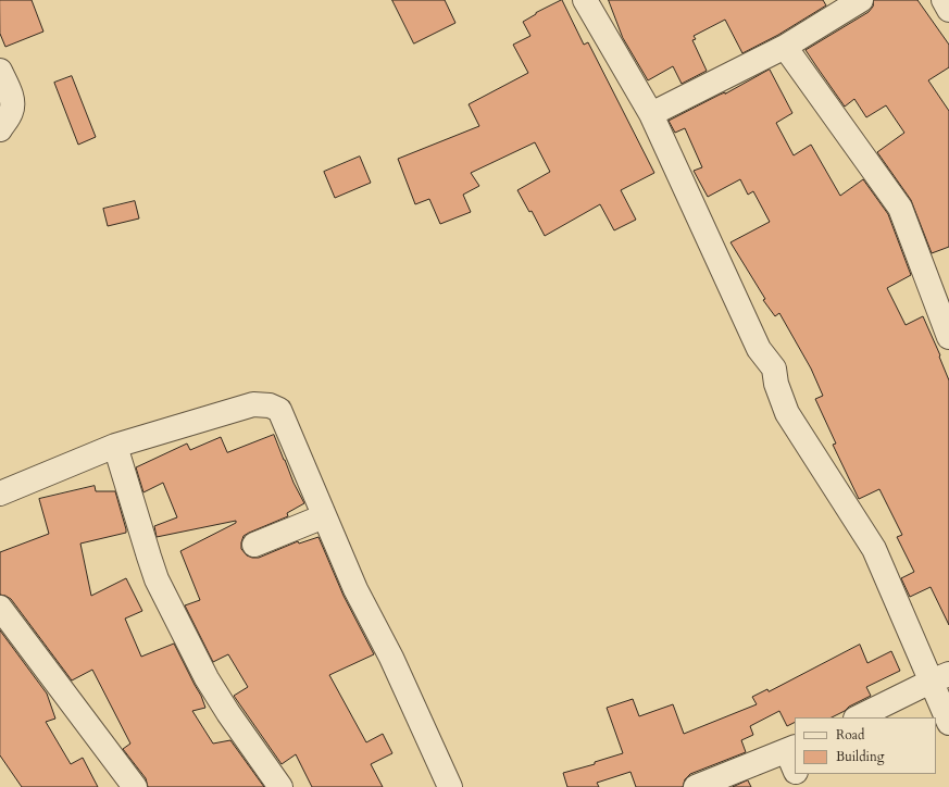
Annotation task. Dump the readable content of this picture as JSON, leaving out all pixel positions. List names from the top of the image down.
{
  "legend": ["Road", "Building"]
}
